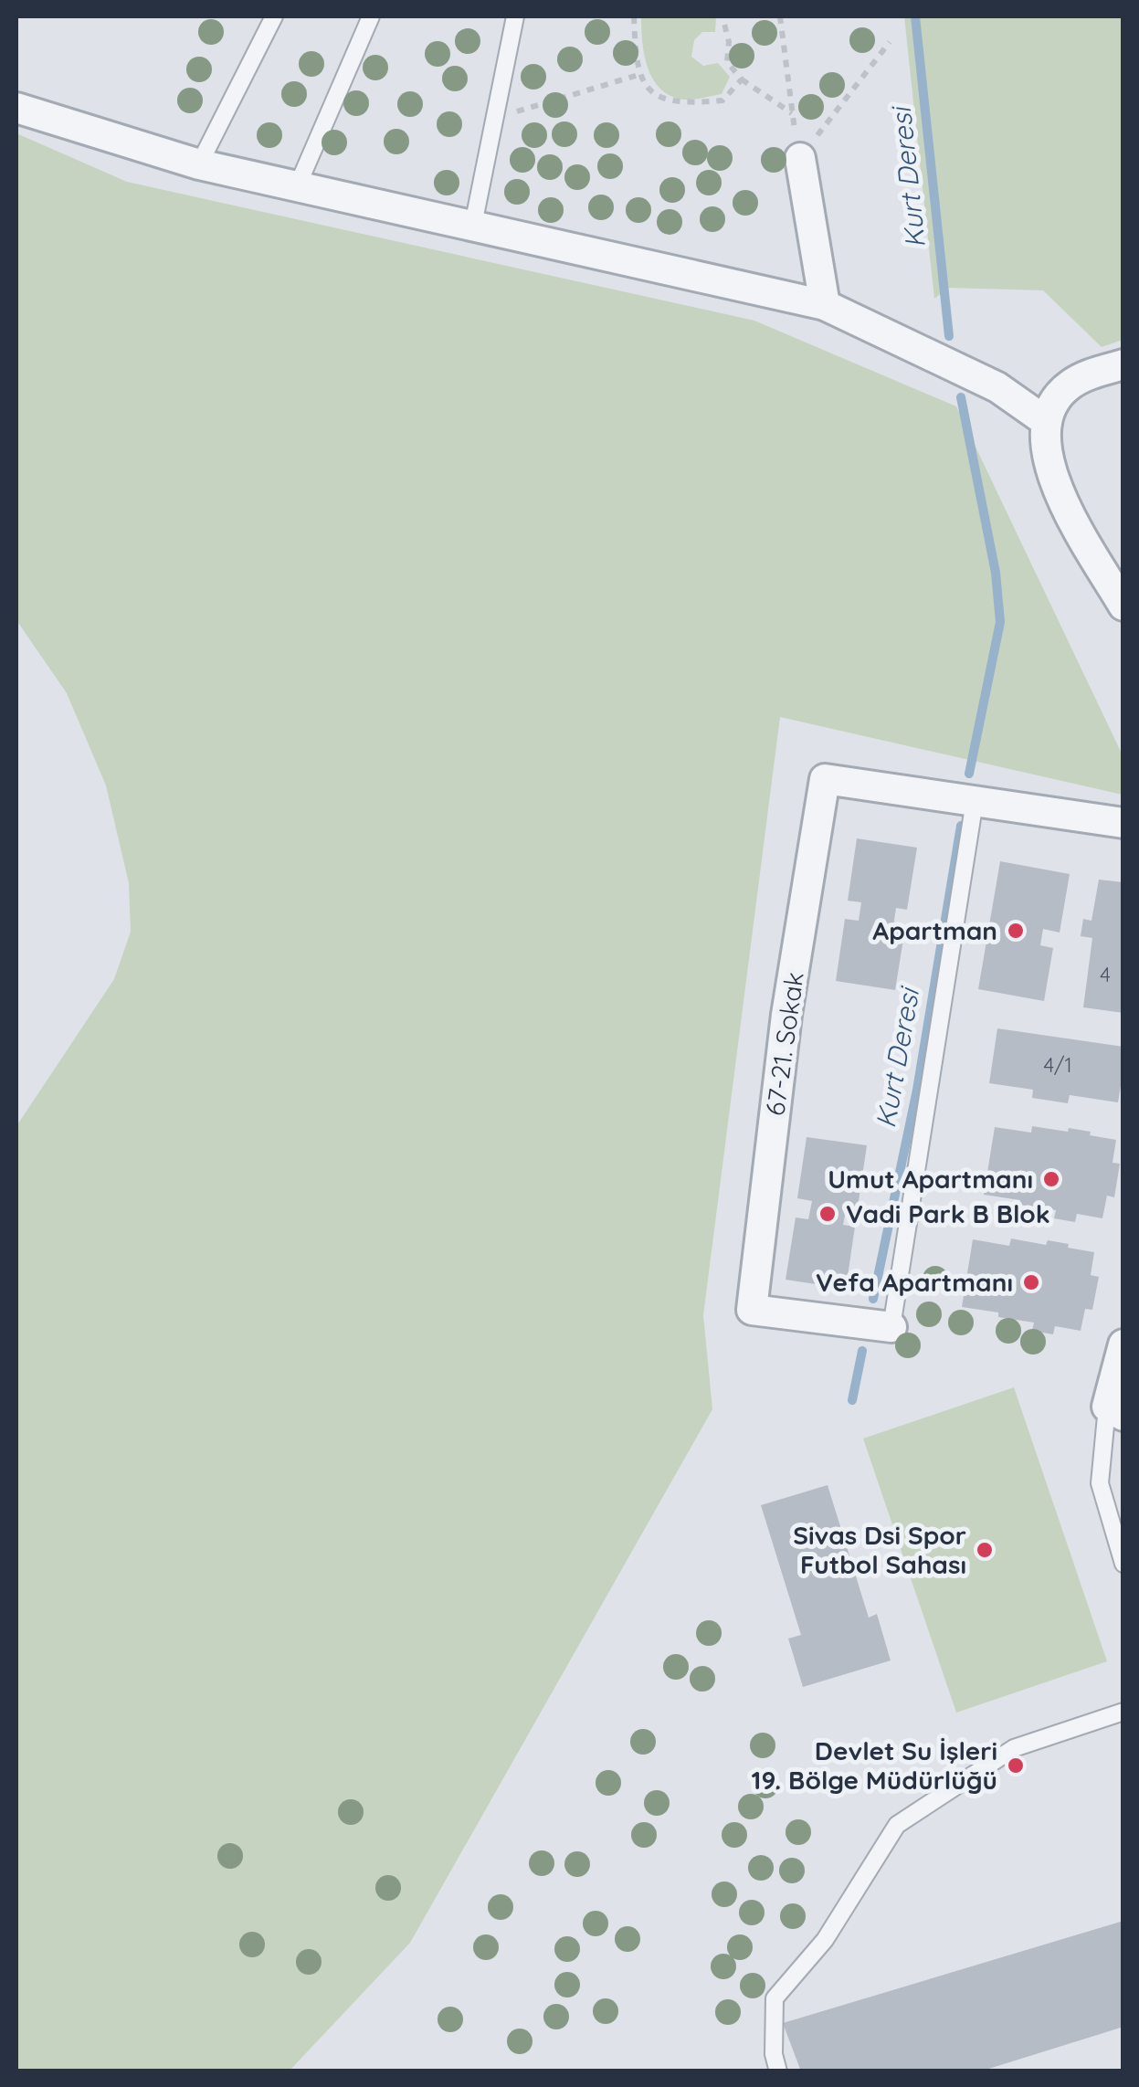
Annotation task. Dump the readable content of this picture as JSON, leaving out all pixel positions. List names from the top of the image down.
{
  "streets": {
    "street": ["67-21. Sokak"]
  },
  "water": ["Kurt Deresi"],
  "places": [
    "Apartman",
    "Umut Apartmanı",
    "Vadi Park B Blok",
    "Vefa Apartmanı",
    "Sivas Dsi Spor Futbol Sahası",
    "Devlet Su İşleri 19. Bölge Müdürlüğü"
  ],
  "house_numbers": ["4", "4/1"]
}
